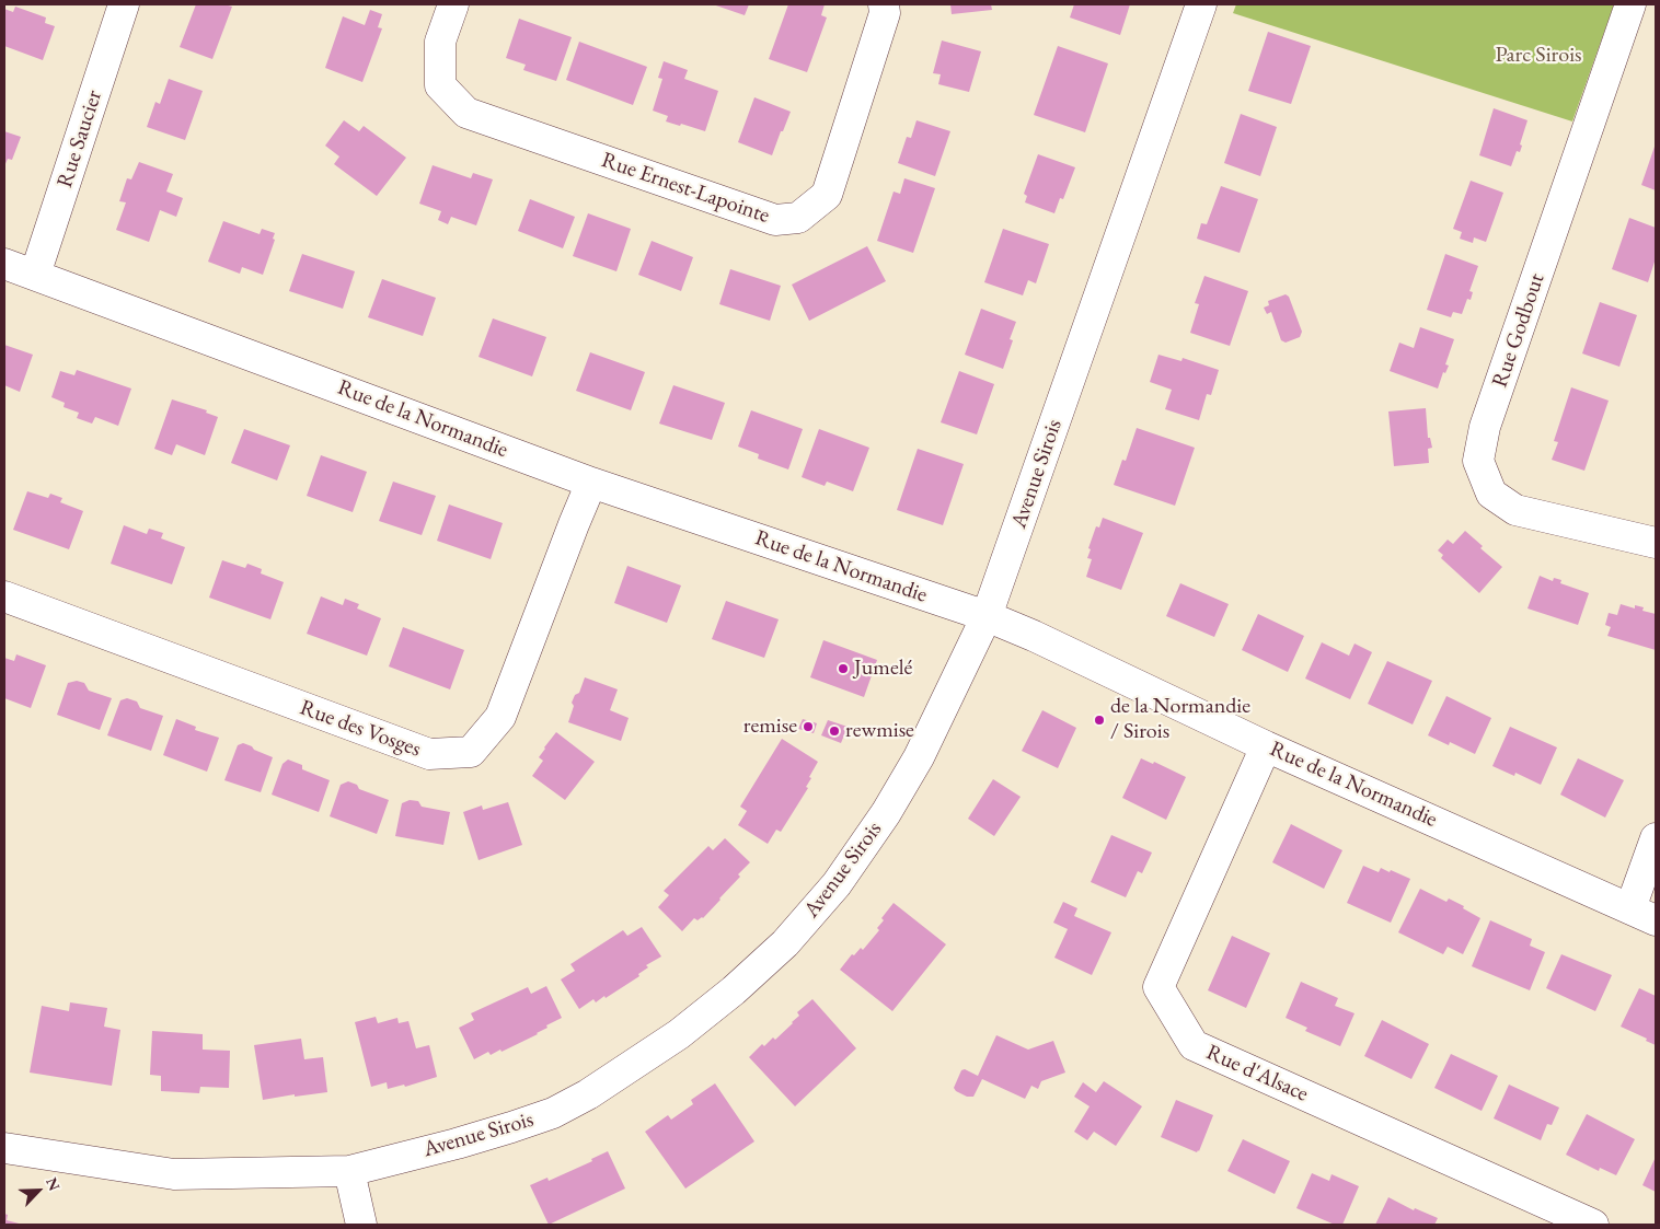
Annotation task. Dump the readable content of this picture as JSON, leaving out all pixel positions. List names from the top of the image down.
{
  "streets": {
    "street": [
      "Rue Saucier",
      "Rue Ernest-Lapointe",
      "Rue Godbout",
      "Rue de la Normandie",
      "Avenue Sirois",
      "Rue des Vosges",
      "Rue d'Alsace"
    ]
  },
  "crossings": [
    ["Rue Saucier", "Rue de la Normandie"],
    ["Rue de la Normandie", "Avenue Sirois"],
    ["Rue de la Normandie", "Rue des Vosges"],
    ["Rue de la Normandie", "Rue d'Alsace"]
  ],
  "parks": ["Parc Sirois"],
  "places": [
    "Jumelé",
    "de la Normandie / Sirois",
    "remise",
    "rewmise"
  ],
  "north": "top right"
}
